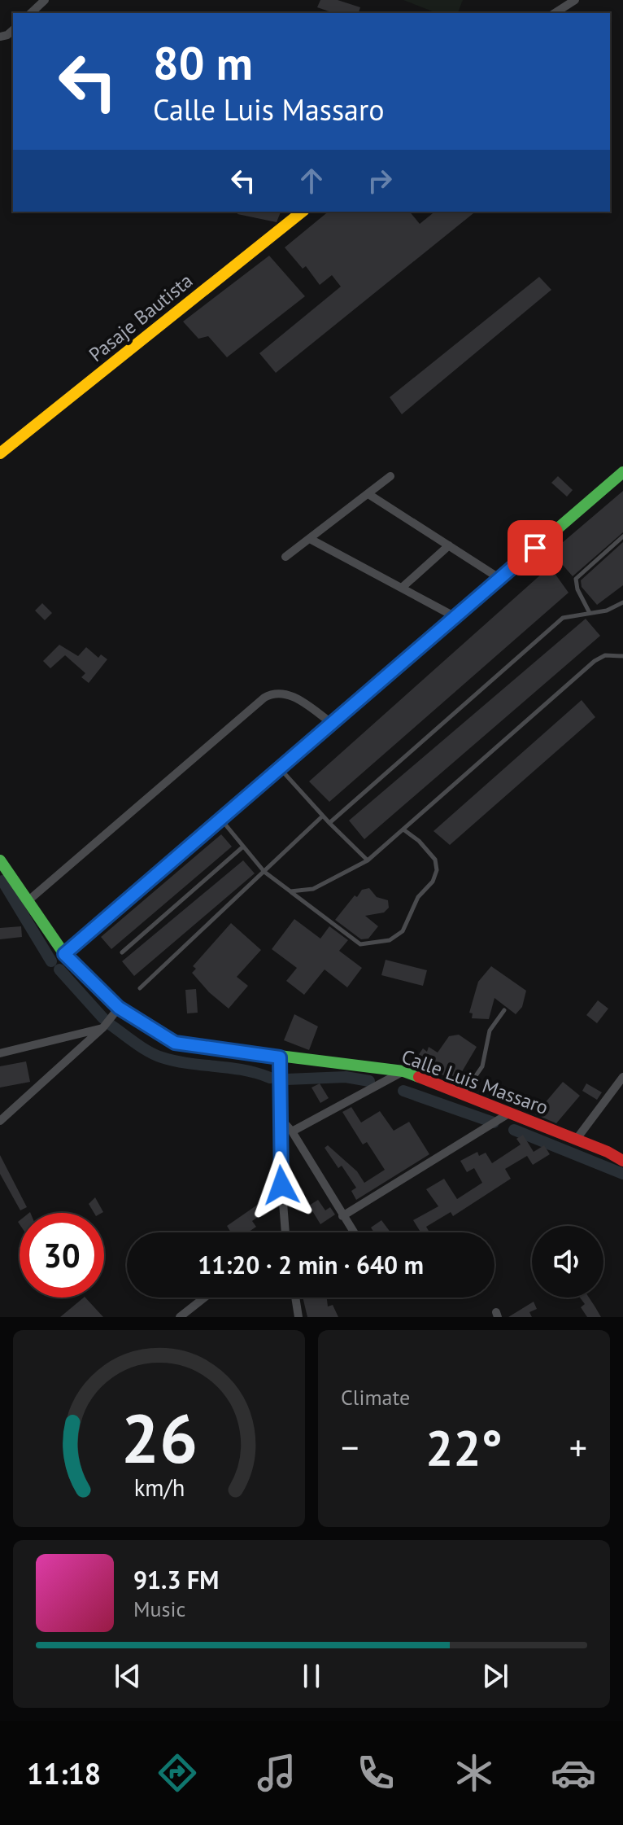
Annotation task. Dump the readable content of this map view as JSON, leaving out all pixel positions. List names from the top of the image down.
{
  "streets": {
    "street": ["Pasaje Bautista", "Calle Luis Massaro"]
  },
  "page": {
    "turn": ["80 m", "Calle Luis Massaro"],
    "limit": "30",
    "trip": "11:20 · 2 min · 640 m",
    "tile": "Climate",
    "heat": ["−", "22°", "+"],
    "song": ["91.3 FM", "Music"],
    "tabs": "11:18",
    "gauge": ["26", "km/h"]
  }
}
